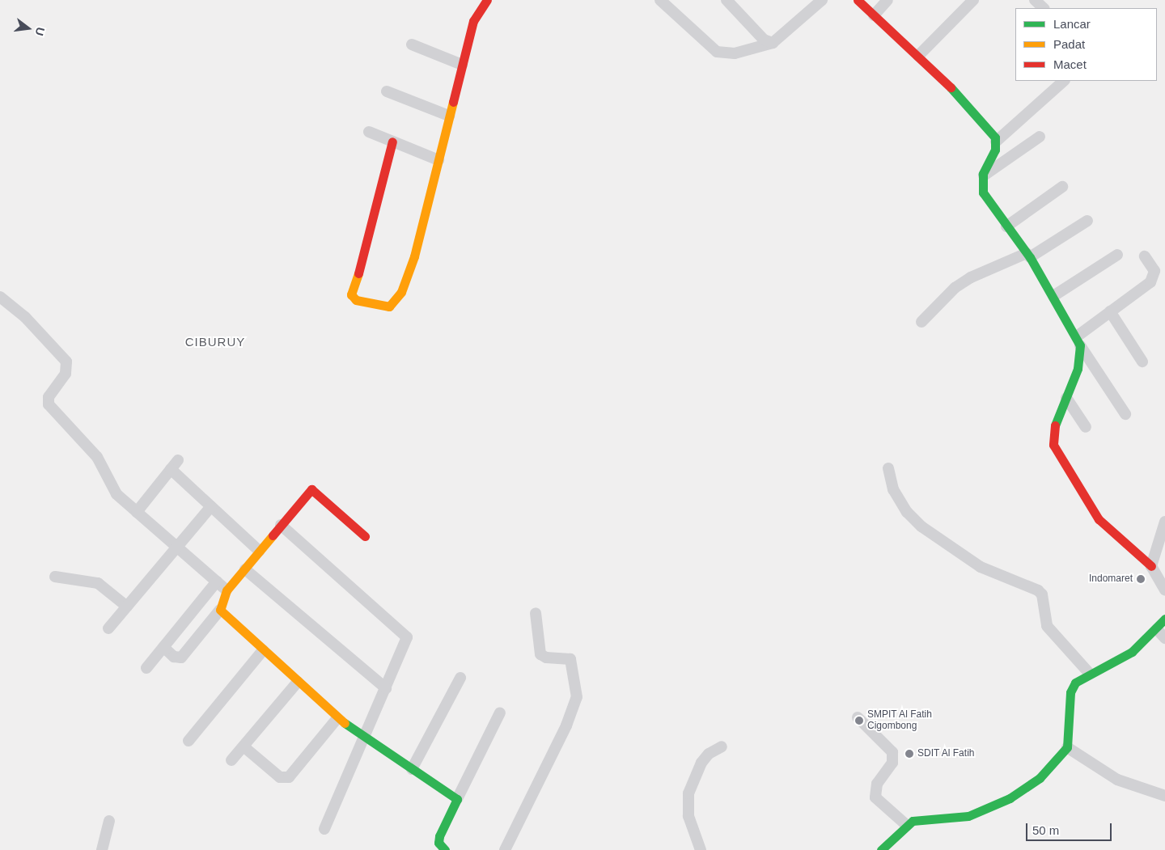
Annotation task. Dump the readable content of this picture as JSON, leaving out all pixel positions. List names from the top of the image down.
{
  "districts": ["CIBURUY"],
  "places": ["Indomaret", "SMPIT Al Fatih Cigombong", "SDIT Al Fatih"],
  "legend": ["Lancar", "Padat", "Macet"],
  "scale_bar": "50 m",
  "north": "right"
}
